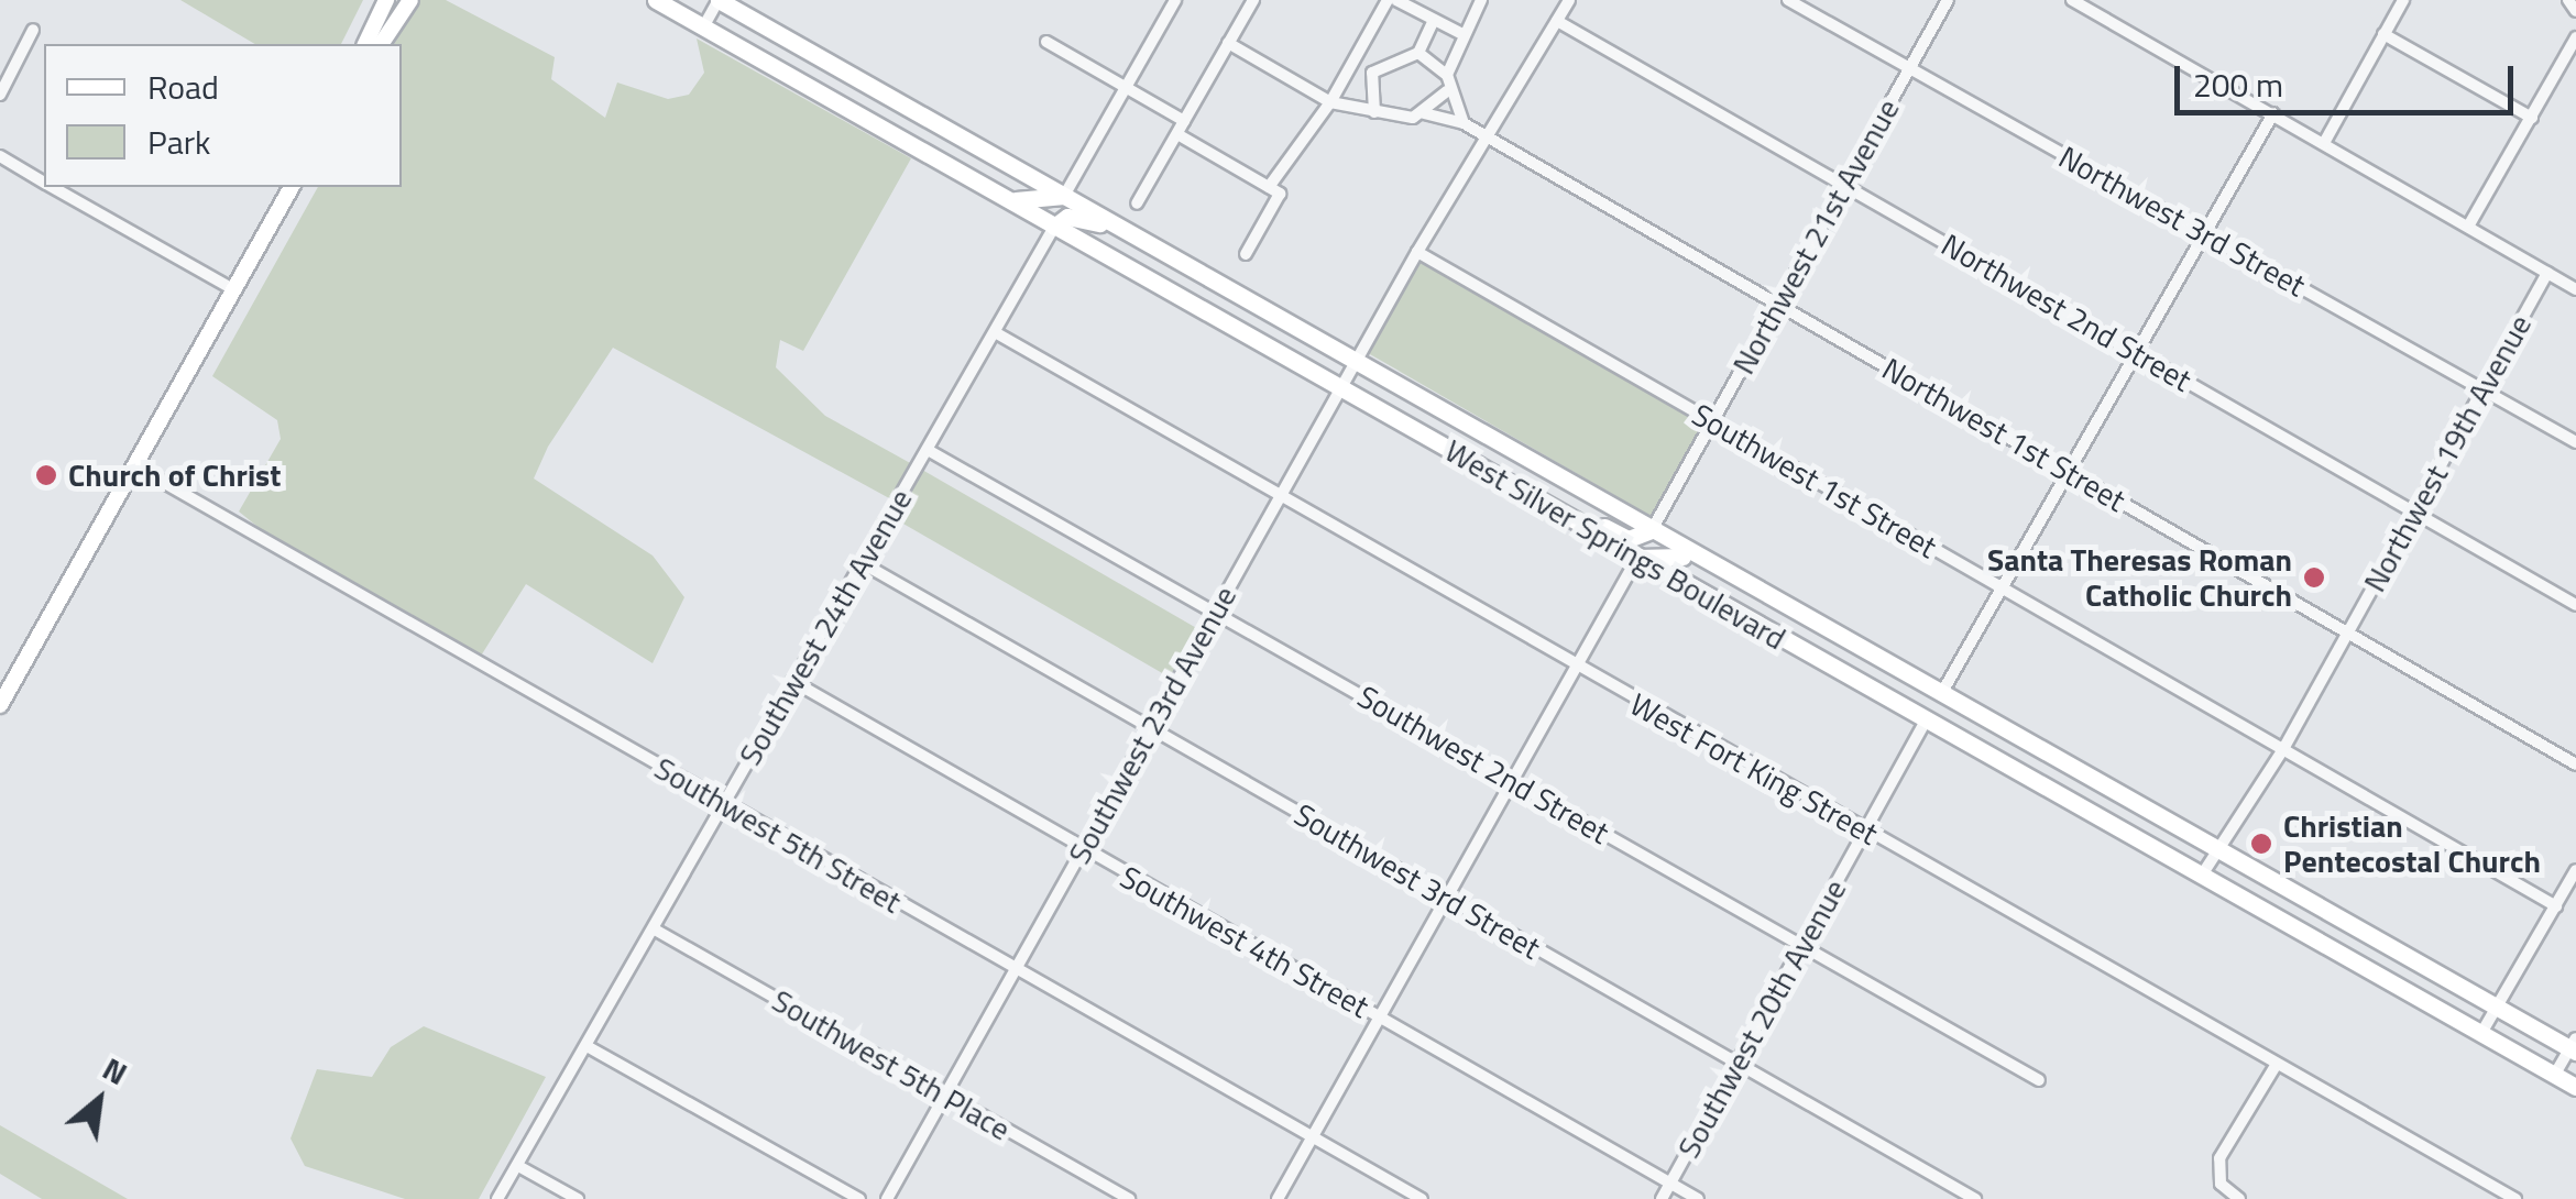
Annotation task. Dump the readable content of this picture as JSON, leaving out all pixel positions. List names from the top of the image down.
{
  "streets": {
    "main road": ["West Silver Springs Boulevard"],
    "street": [
      "Northwest 3rd Street",
      "Northwest 21st Avenue",
      "Northwest 2nd Street",
      "Northwest 1st Street",
      "Northwest 19th Avenue",
      "Southwest 1st Street",
      "Southwest 24th Avenue",
      "Southwest 23rd Avenue",
      "Southwest 2nd Street",
      "West Fort King Street",
      "Southwest 5th Street",
      "Southwest 3rd Street",
      "Southwest 4th Street",
      "Southwest 20th Avenue",
      "Southwest 5th Place"
    ]
  },
  "crossings": [
    ["Northwest 3rd Street", "Northwest 21st Avenue"],
    ["Northwest 3rd Street", "Northwest 19th Avenue"],
    ["Northwest 21st Avenue", "Northwest 2nd Street"],
    ["Northwest 21st Avenue", "Northwest 1st Street"],
    ["Northwest 21st Avenue", "Southwest 1st Street"],
    ["Northwest 21st Avenue", "West Silver Springs Boulevard"],
    ["Northwest 2nd Street", "Northwest 19th Avenue"],
    ["Northwest 2nd Street", "Southwest 23rd Avenue"],
    ["Northwest 1st Street", "Northwest 19th Avenue"],
    ["Northwest 1st Street", "Southwest 23rd Avenue"],
    ["Northwest 19th Avenue", "Southwest 1st Street"],
    ["Northwest 19th Avenue", "West Silver Springs Boulevard"],
    ["Southwest 1st Street", "Southwest 23rd Avenue"],
    ["West Silver Springs Boulevard", "Southwest 24th Avenue"],
    ["West Silver Springs Boulevard", "Southwest 23rd Avenue"],
    ["West Silver Springs Boulevard", "Southwest 20th Avenue"],
    ["Southwest 24th Avenue", "Southwest 2nd Street"],
    ["Southwest 24th Avenue", "West Fort King Street"],
    ["Southwest 24th Avenue", "Southwest 5th Street"],
    ["Southwest 24th Avenue", "Southwest 3rd Street"],
    ["Southwest 24th Avenue", "Southwest 4th Street"],
    ["Southwest 24th Avenue", "Southwest 5th Place"],
    ["Southwest 23rd Avenue", "Southwest 2nd Street"],
    ["Southwest 23rd Avenue", "West Fort King Street"],
    ["Southwest 23rd Avenue", "Southwest 5th Street"],
    ["Southwest 23rd Avenue", "Southwest 3rd Street"],
    ["Southwest 23rd Avenue", "Southwest 4th Street"],
    ["Southwest 23rd Avenue", "Southwest 5th Place"],
    ["Southwest 2nd Street", "Southwest 20th Avenue"],
    ["West Fort King Street", "Southwest 20th Avenue"],
    ["Southwest 3rd Street", "Southwest 20th Avenue"],
    ["Southwest 4th Street", "Southwest 20th Avenue"]
  ],
  "places": ["Church of Christ", "Santa Theresas Roman Catholic Church", "Christian Pentecostal Church"],
  "legend": ["Road", "Park"],
  "scale_bar": "200 m",
  "north": "top right"
}
